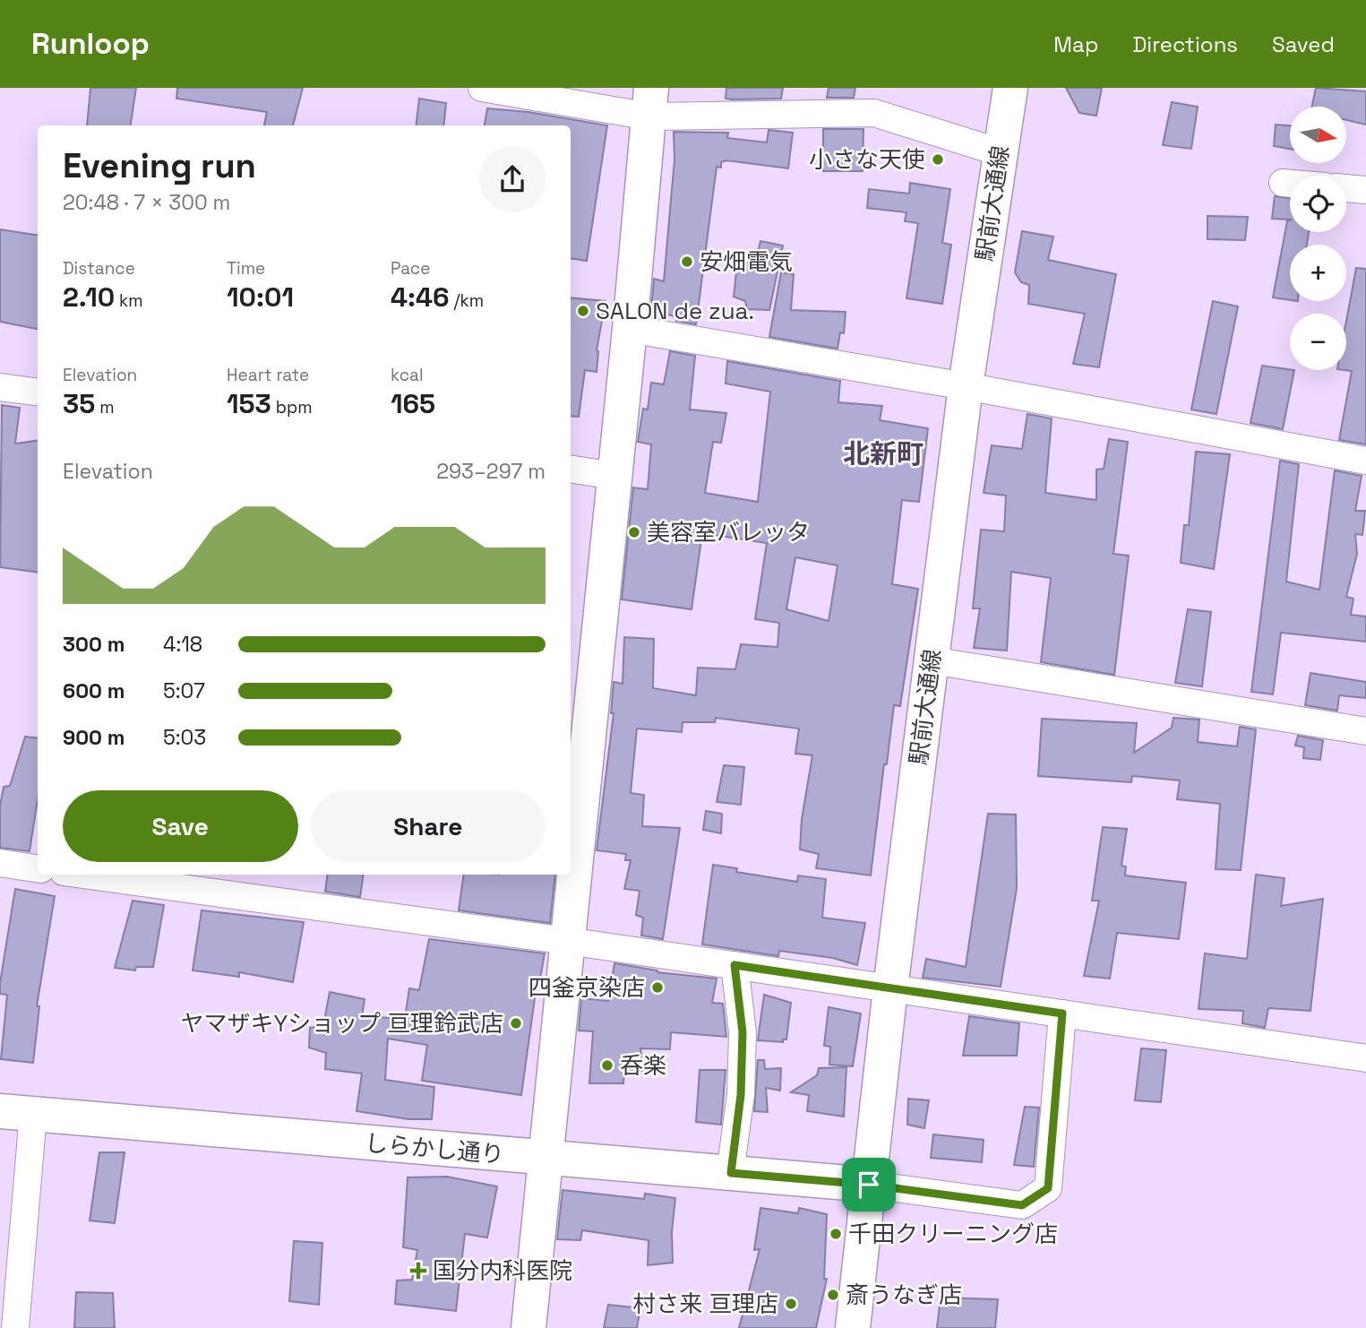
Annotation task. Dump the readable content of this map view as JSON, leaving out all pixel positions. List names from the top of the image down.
{
  "streets": {
    "street": ["駅前大通線", "しらかし通り"]
  },
  "crossings": [
    ["駅前大通線", "しらかし通り"]
  ],
  "districts": ["北新町"],
  "places": {
    "other": [
      "小さな天使",
      "安畑電気",
      "SALON de zua.",
      "美容室バレッタ",
      "四釜京染店",
      "ヤマザキYショップ 亘理鈴武店",
      "呑楽",
      "千田クリーニング店",
      "斎うなぎ店",
      "村さ来 亘理店"
    ],
    "health": ["国分内科医院"]
  },
  "north": "right",
  "page": {
    "header": "Runloop",
    "nav": ["Map", "Directions", "Saved"],
    "map_buttons": ["+", "−"],
    "heading": ["Evening run", "20:48 · 7 × 300 m"],
    "stats": [
      ["Distance", "2.10 km"],
      ["Time", "10:01"],
      ["Pace", "4:46 /km"],
      ["Elevation", "35 m"],
      ["Heart rate", "153 bpm"],
      ["kcal", "165"]
    ],
    "chart": ["Elevation", "293–297 m"],
    "list": [
      {
        "name": "300 m",
        "note": "4:18"
      },
      {
        "name": "600 m",
        "note": "5:07"
      },
      {
        "name": "900 m",
        "note": "5:03"
      }
    ],
    "buttons": ["Save", "Share"]
  }
}
